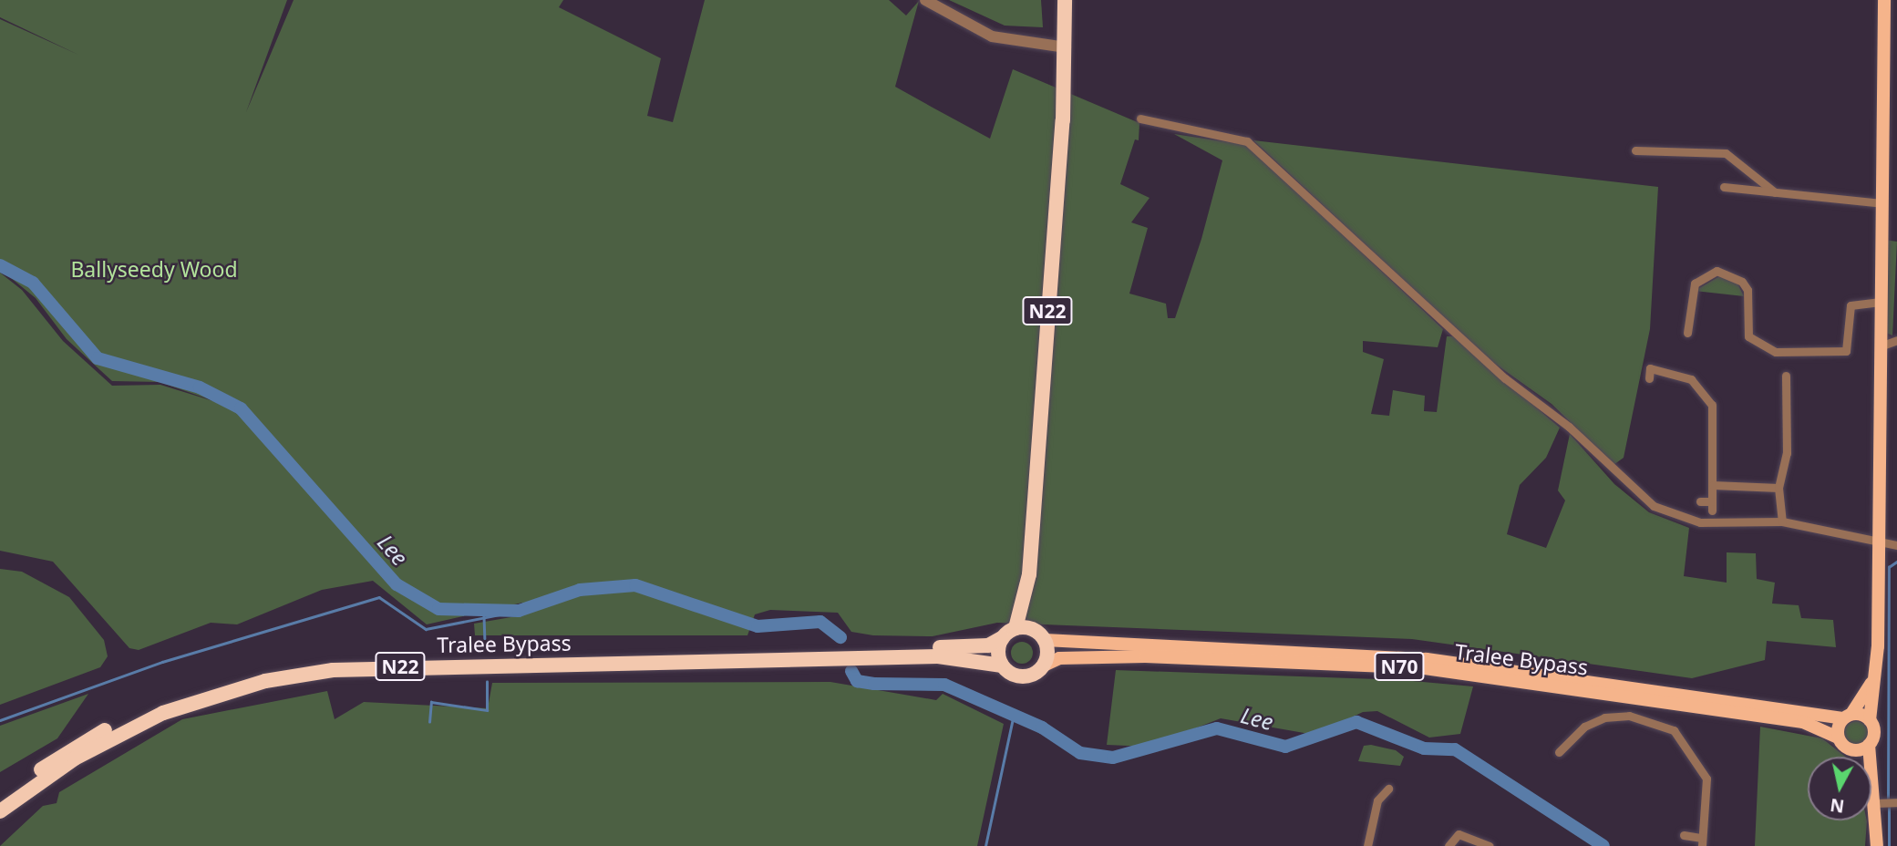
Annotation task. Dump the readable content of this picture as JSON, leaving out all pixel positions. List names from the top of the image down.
{
  "streets": {
    "highway": ["N22", "Tralee Bypass"],
    "main road": ["N70"]
  },
  "crossings": [
    ["N22", "Tralee Bypass"],
    ["Tralee Bypass", "N70"]
  ],
  "water": ["Lee"],
  "parks": ["Ballyseedy Wood"],
  "north": "bottom"
}
